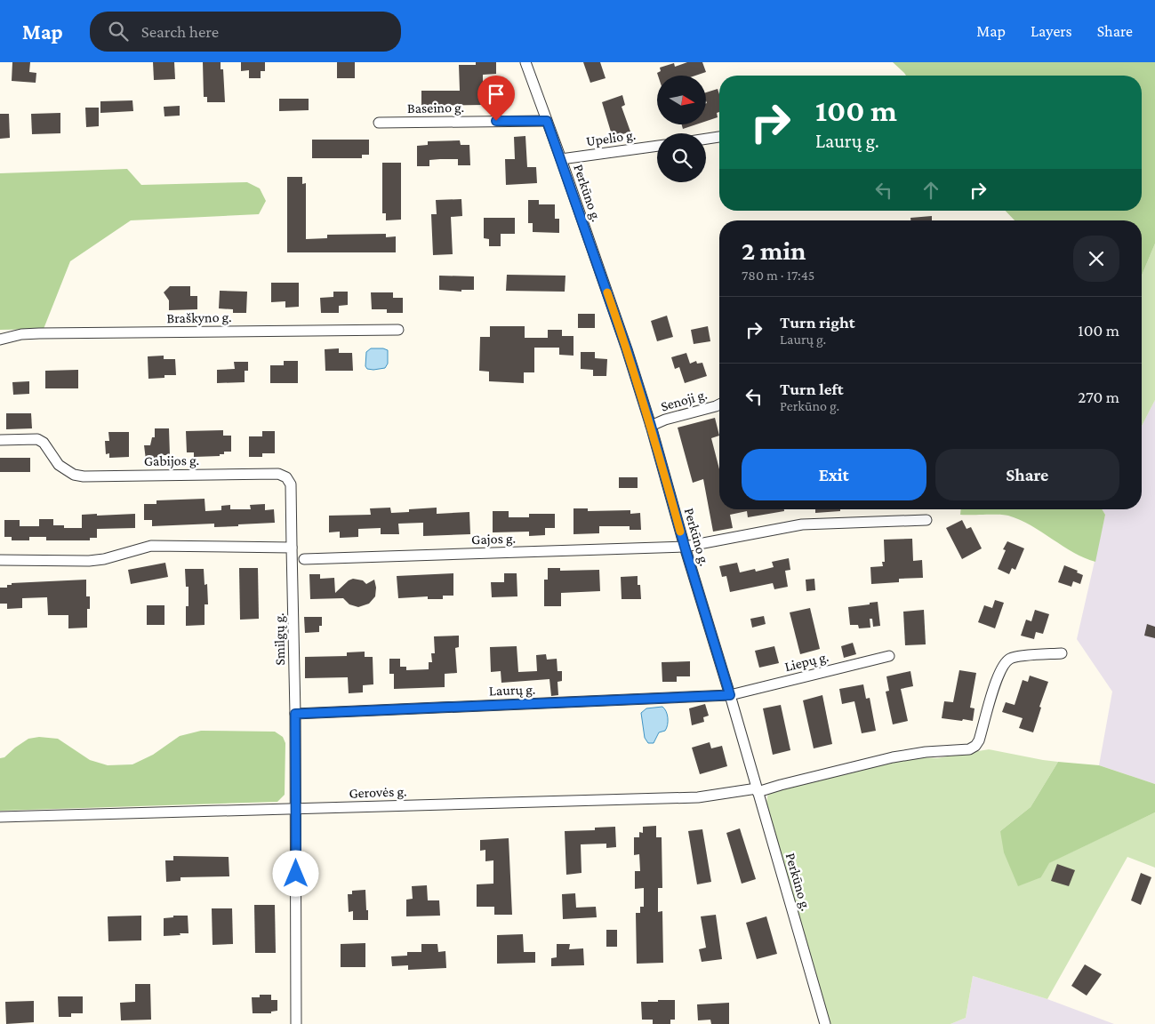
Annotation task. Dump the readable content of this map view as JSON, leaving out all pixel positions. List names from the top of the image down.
{
  "streets": {
    "street": [
      "Baseino g.",
      "Upelio g.",
      "Perkūno g.",
      "Braškyno g.",
      "Senoji g.",
      "Gabijos g.",
      "Gajos g.",
      "Smilgų g.",
      "Liepų g.",
      "Laurų g.",
      "Gerovės g."
    ]
  },
  "crossings": [
    ["Baseino g.", "Perkūno g."],
    ["Upelio g.", "Perkūno g."],
    ["Perkūno g.", "Senoji g."],
    ["Perkūno g.", "Gajos g."],
    ["Perkūno g.", "Liepų g."],
    ["Perkūno g.", "Laurų g."],
    ["Perkūno g.", "Gerovės g."],
    ["Gabijos g.", "Smilgų g."],
    ["Smilgų g.", "Laurų g."],
    ["Smilgų g.", "Gerovės g."],
    ["Liepų g.", "Laurų g."]
  ],
  "north": "right",
  "page": {
    "header": "Map",
    "search": "Search here",
    "nav": ["Map", "Layers", "Share"],
    "turn": ["100 m", "Laurų g."],
    "heading": ["2 min", "780 m · 17:45"],
    "list": [
      {
        "name": "Turn right",
        "note": "Laurų g.",
        "value": "100 m"
      },
      {
        "name": "Turn left",
        "note": "Perkūno g.",
        "value": "270 m"
      }
    ],
    "buttons": ["Exit", "Share"]
  }
}
